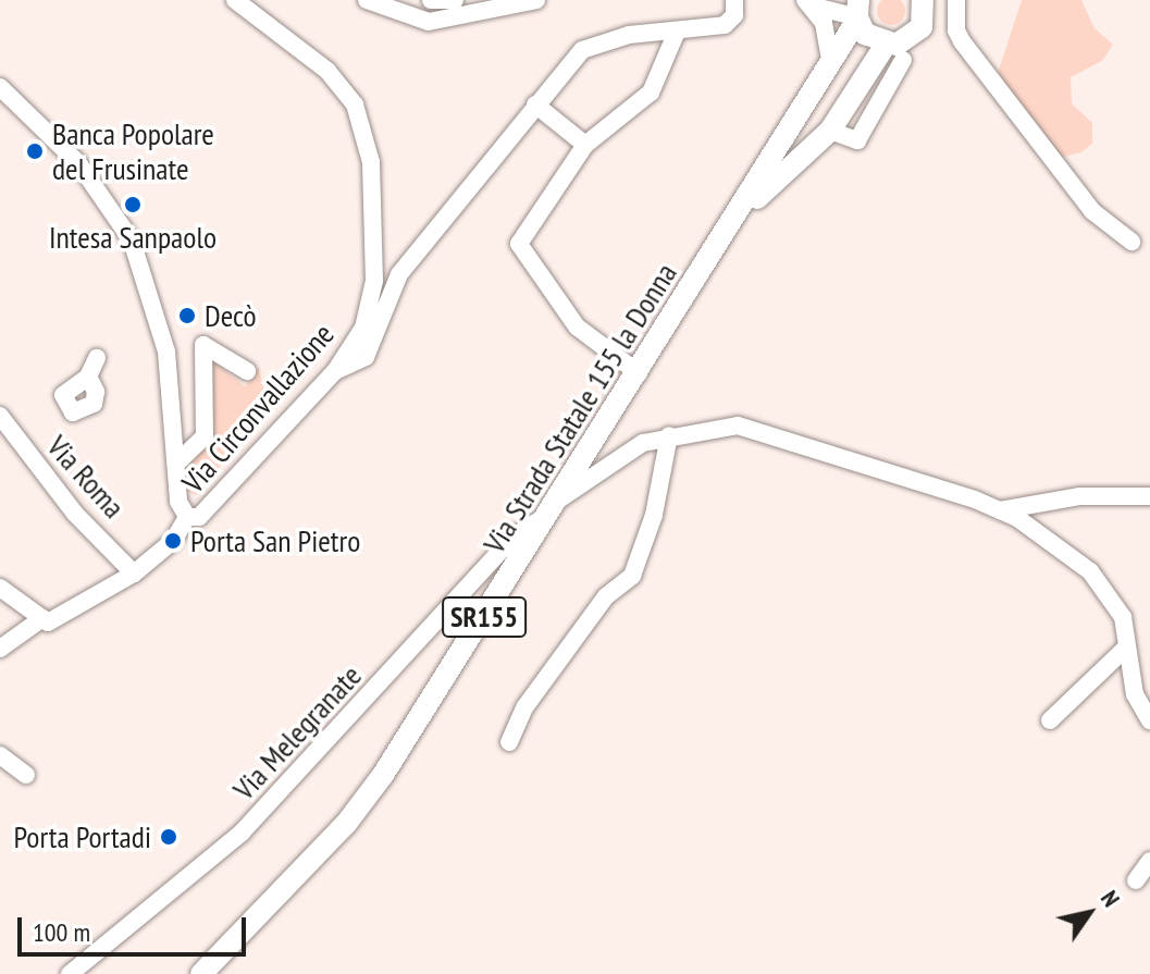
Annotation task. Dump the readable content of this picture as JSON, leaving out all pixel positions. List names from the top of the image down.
{
  "streets": {
    "main road": ["Via Strada Statale 155 la Donna", "SR155"],
    "street": ["Via Circonvallazione", "Via Roma", "Via Melegranate"]
  },
  "crossings": [
    ["Via Strada Statale 155 la Donna", "Via Melegranate"]
  ],
  "places": [
    "Banca Popolare del Frusinate",
    "Intesa Sanpaolo",
    "Decò",
    "Porta San Pietro",
    "Porta Portadi"
  ],
  "scale_bar": "100 m",
  "north": "top right"
}
